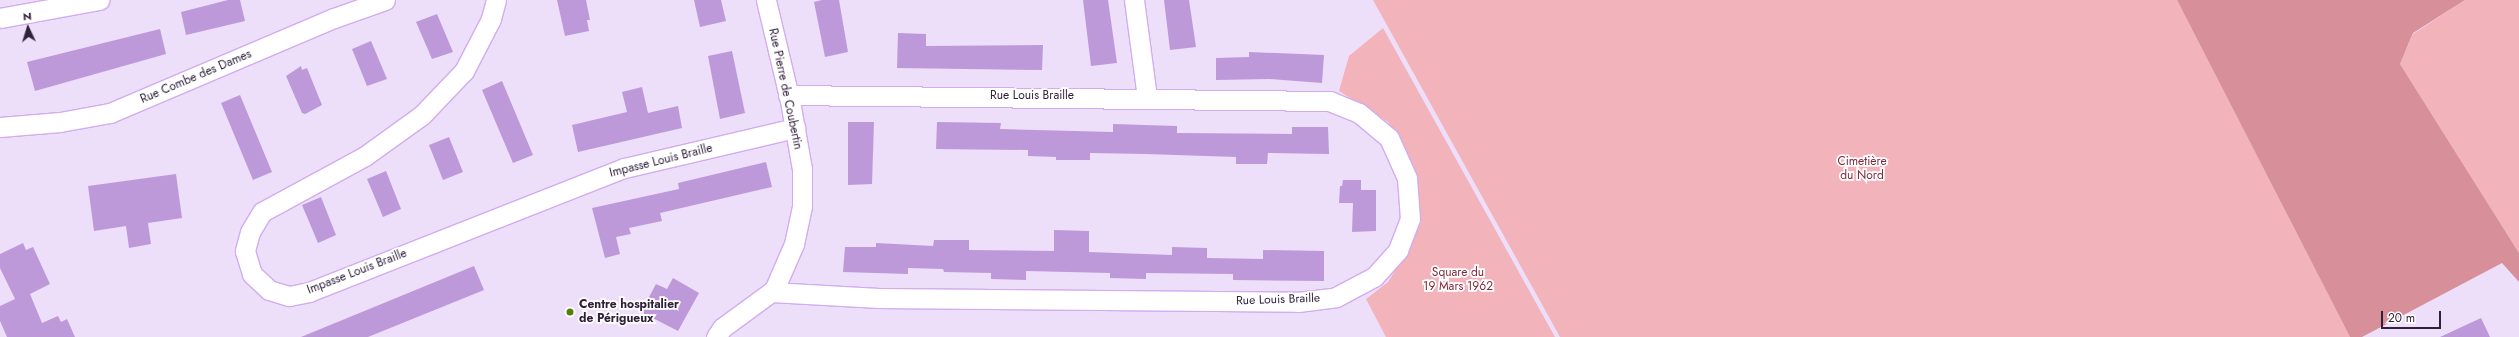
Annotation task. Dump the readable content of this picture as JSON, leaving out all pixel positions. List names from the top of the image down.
{
  "streets": {
    "street": [
      "Rue Combe des Dames",
      "Rue Pierre de Coubertin",
      "Rue Louis Braille",
      "Impasse Louis Braille"
    ]
  },
  "crossings": [
    ["Rue Pierre de Coubertin", "Rue Louis Braille"],
    ["Rue Pierre de Coubertin", "Impasse Louis Braille"]
  ],
  "parks": ["Cimetière du Nord", "Square du 19 Mars 1962"],
  "places": ["Centre hospitalier de Périgueux"],
  "scale_bar": "20 m",
  "north": "top"
}
